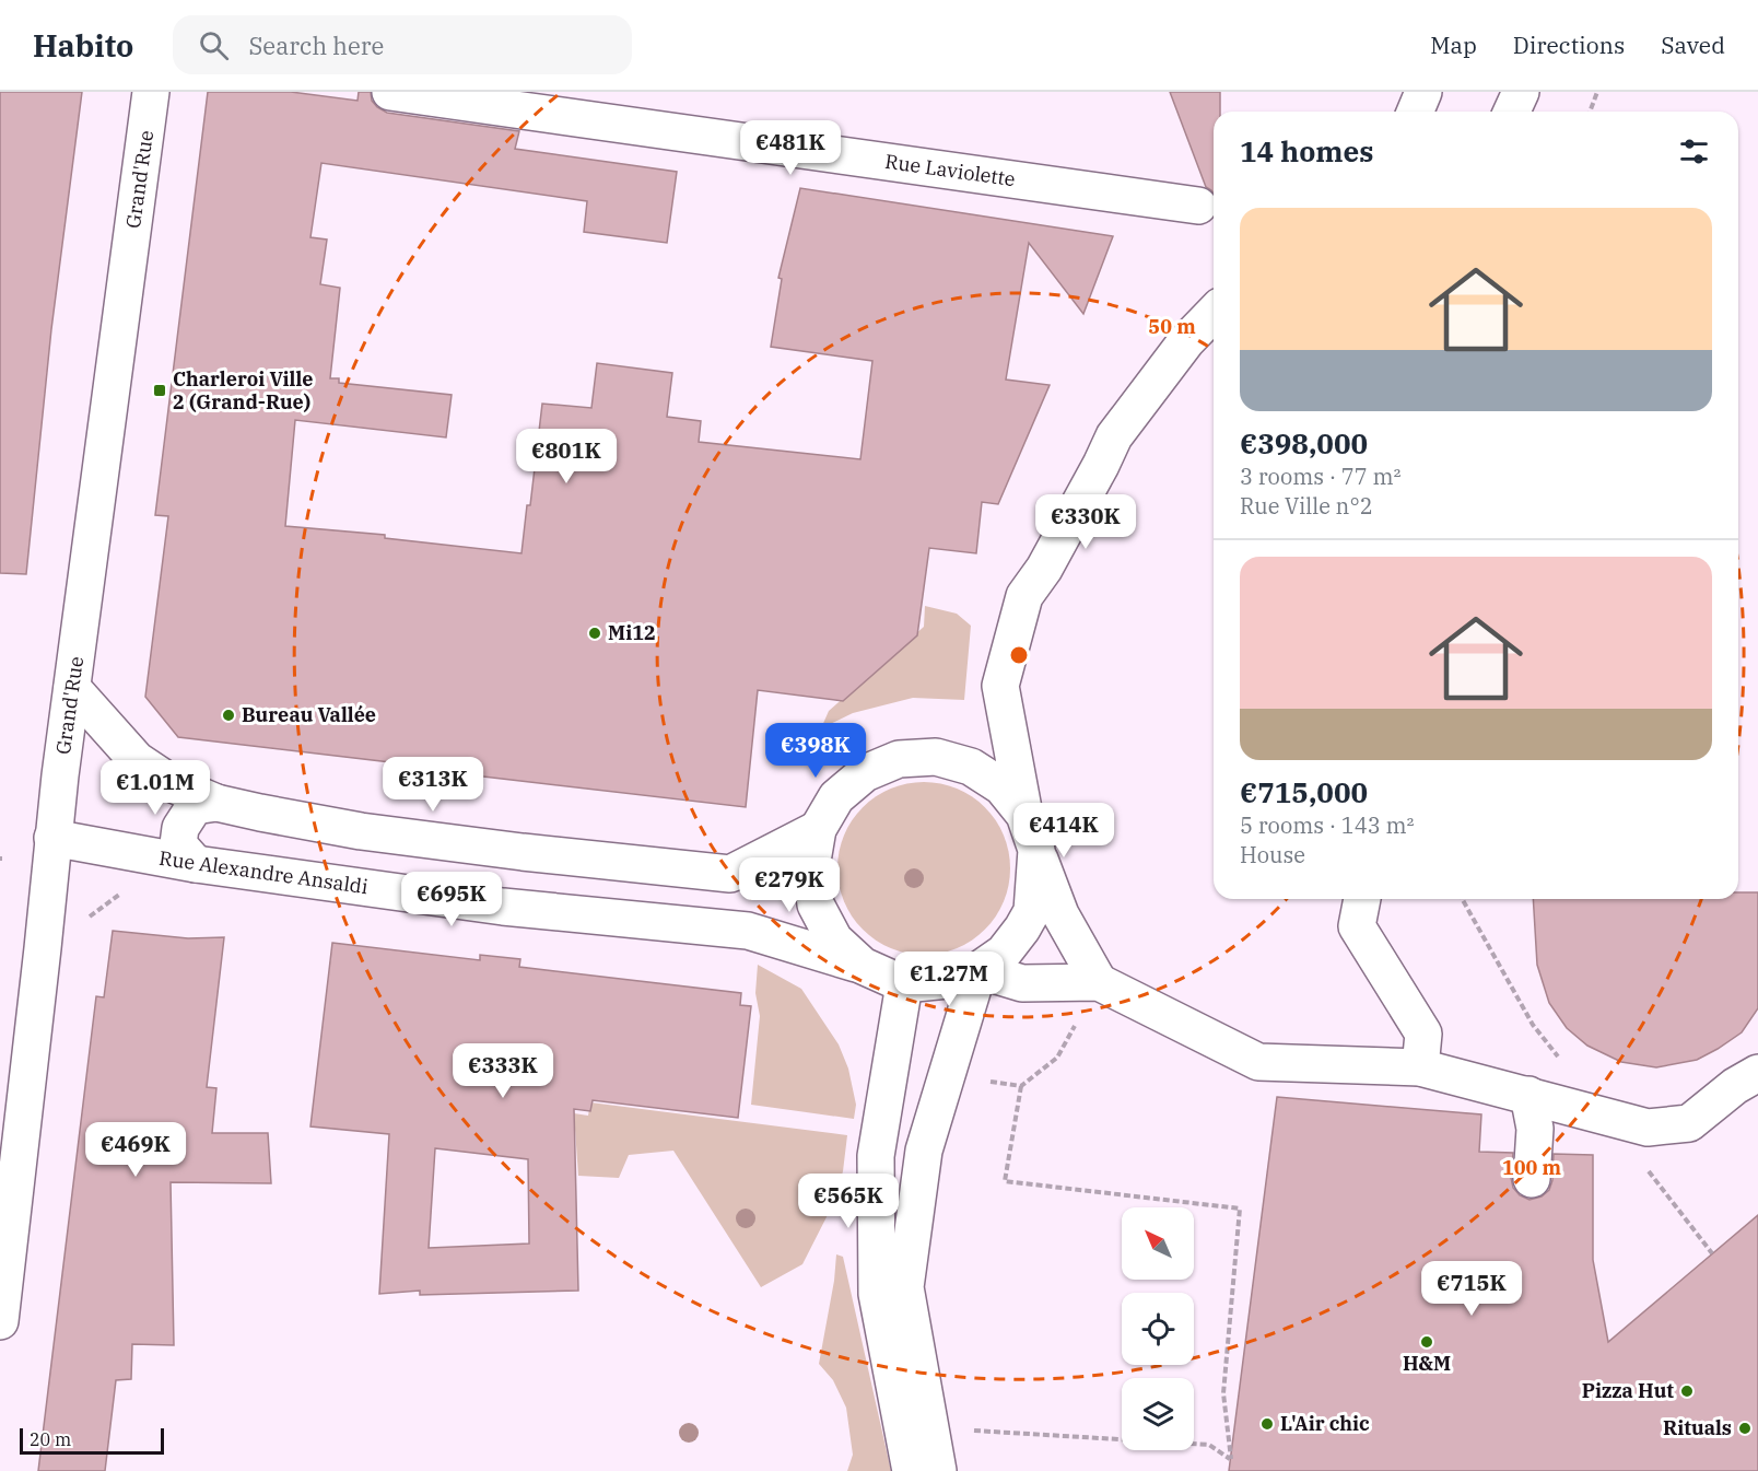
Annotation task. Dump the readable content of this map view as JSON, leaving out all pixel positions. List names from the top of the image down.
{
  "streets": {
    "street": ["Rue Laviolette", "Grand'Rue", "Rue Alexandre Ansaldi"]
  },
  "crossings": [
    ["Grand'Rue", "Rue Alexandre Ansaldi"]
  ],
  "places": {
    "transit": ["Charleroi Ville 2 (Grand-Rue)"],
    "other": [
      "Mi12",
      "Bureau Vallée",
      "H&M",
      "Pizza Hut",
      "L'Air chic",
      "Rituals"
    ]
  },
  "scale_bar": "20 m",
  "north": "top left",
  "page": {
    "header": "Habito",
    "search": "Search here",
    "nav": ["Map", "Directions", "Saved"],
    "heading": "14 homes",
    "price": [
      "€481K",
      "€801K",
      "€330K",
      "€398K",
      "€313K",
      "€1.01M",
      "€414K",
      "€279K",
      "€695K",
      "€1.27M",
      "€333K",
      "€469K",
      "€565K",
      "€715K"
    ],
    "list": [
      {
        "name": "€398,000",
        "note": "3 rooms · 77 m² · Rue Ville n°2"
      },
      {
        "name": "€715,000",
        "note": "5 rooms · 143 m² · House"
      }
    ],
    "scale": "20 m"
  },
  "rings": ["50 m", "100 m"]
}
